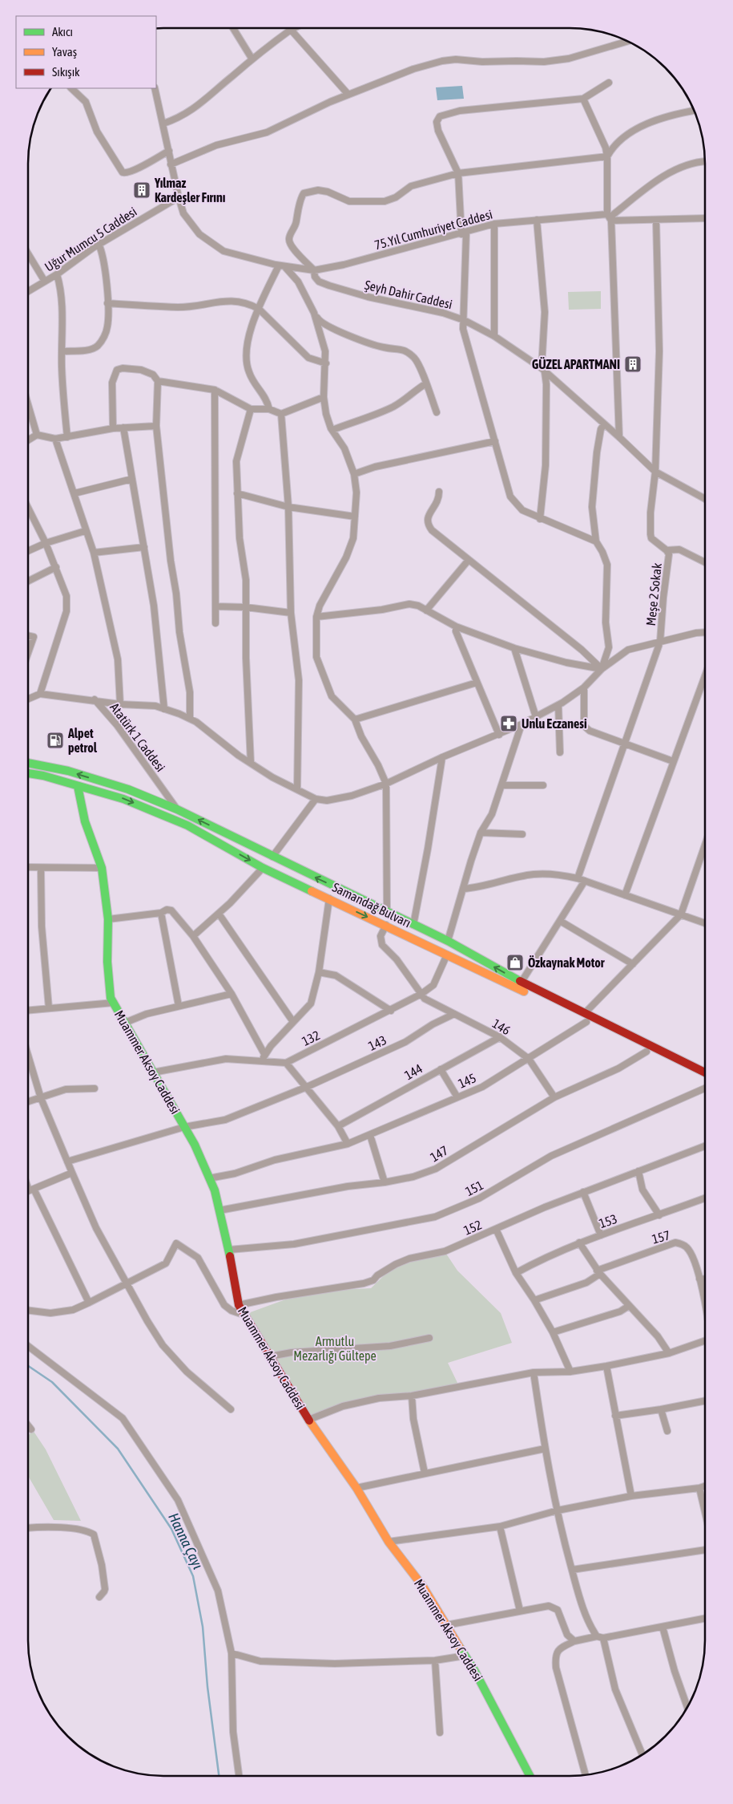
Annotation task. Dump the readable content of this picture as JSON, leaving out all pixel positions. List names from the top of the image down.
{
  "streets": {
    "main road": ["Samandağ Bulvarı", "Muammer Aksoy Caddesi"],
    "street": [
      "75.Yıl Cumhuriyet Caddesi",
      "Uğur Mumcu 5 Caddesi",
      "Şeyh Dahir Caddesi",
      "Meşe 2 Sokak",
      "Atatürk 1 Caddesi",
      "146",
      "132",
      "143",
      "144",
      "145",
      "147",
      "151",
      "153",
      "152",
      "157"
    ]
  },
  "crossings": [
    ["75.Yıl Cumhuriyet Caddesi", "Şeyh Dahir Caddesi"],
    ["Atatürk 1 Caddesi", "Samandağ Bulvarı"],
    ["Samandağ Bulvarı", "146"],
    ["Samandağ Bulvarı", "132"],
    ["Samandağ Bulvarı", "Muammer Aksoy Caddesi"],
    ["Samandağ Bulvarı", "145"],
    ["Samandağ Bulvarı", "147"],
    ["146", "132"],
    ["146", "143"],
    ["146", "144"],
    ["146", "145"],
    ["146", "147"],
    ["143", "Muammer Aksoy Caddesi"],
    ["Muammer Aksoy Caddesi", "145"],
    ["Muammer Aksoy Caddesi", "147"],
    ["Muammer Aksoy Caddesi", "151"],
    ["Muammer Aksoy Caddesi", "152"]
  ],
  "water": ["Hanna Çayı"],
  "parks": ["Armutlu Mezarlığı Gültepe"],
  "places": {
    "building": ["Yılmaz Kardeşler Fırını", "GÜZEL APARTMANI"],
    "pharmacy": ["Unlu Eczanesi"],
    "fuel station": ["Alpet petrol"],
    "shop": ["Özkaynak Motor"]
  },
  "legend": ["Akıcı", "Yavaş", "Sıkışık"]
}
